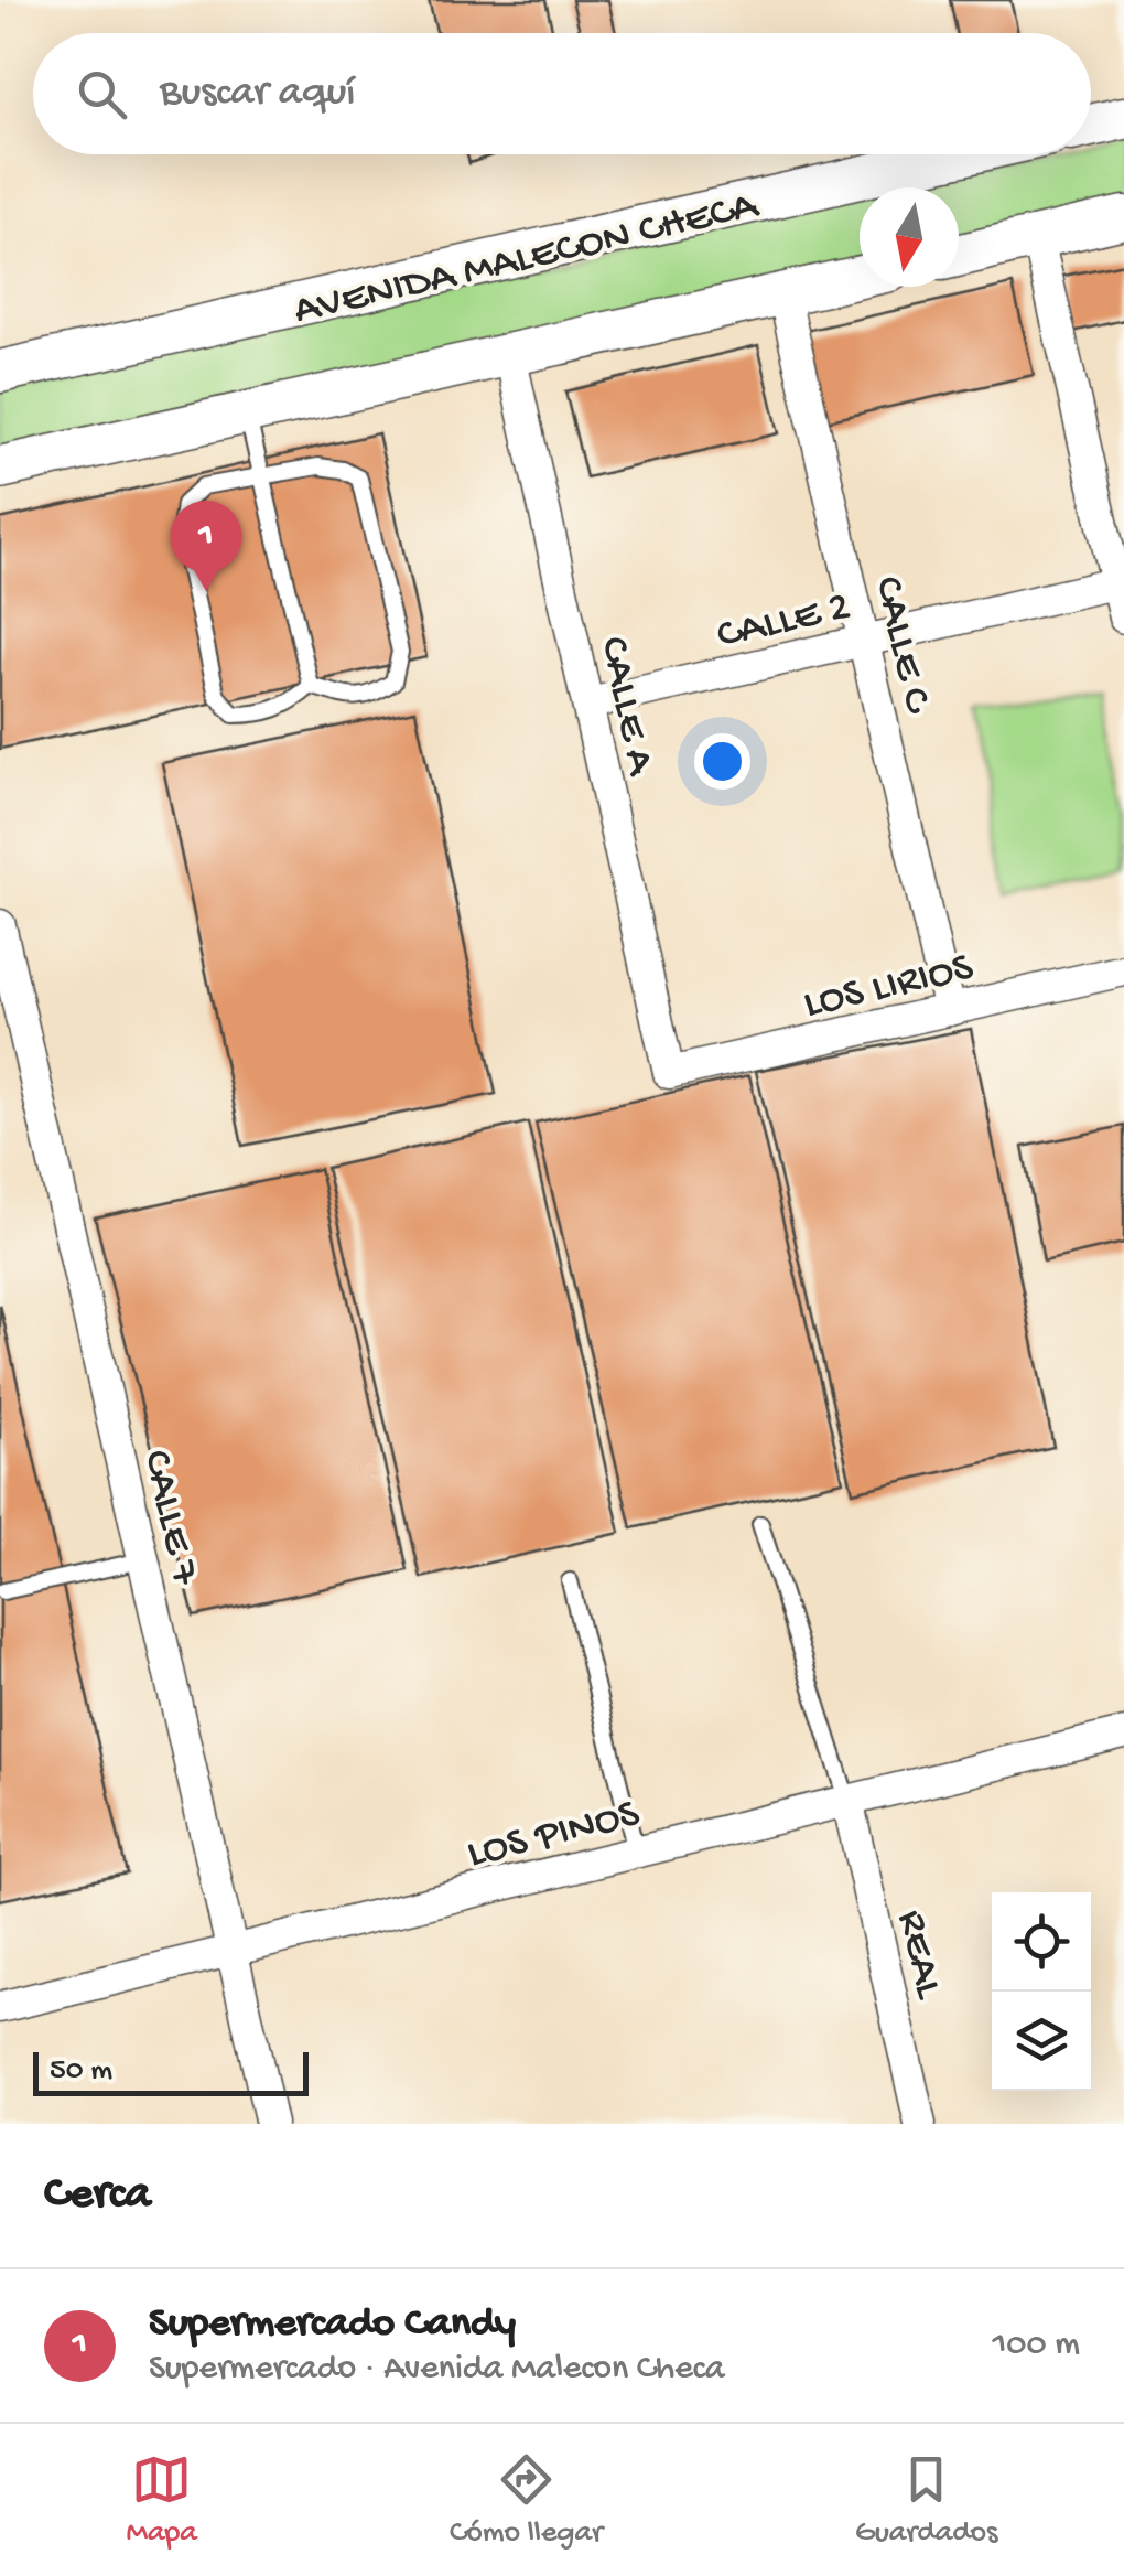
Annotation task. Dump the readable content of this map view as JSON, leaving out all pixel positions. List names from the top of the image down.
{
  "streets": {
    "main road": ["AVENIDA MALECON CHECA"],
    "street": [
      "CALLE 2",
      "CALLE C",
      "CALLE A",
      "LOS LIRIOS",
      "CALLE 7",
      "LOS PINOS",
      "REAL"
    ]
  },
  "crossings": [
    ["CALLE 2", "CALLE C"],
    ["CALLE 2", "CALLE A"],
    ["CALLE C", "LOS LIRIOS"],
    ["CALLE A", "LOS LIRIOS"],
    ["CALLE 7", "LOS PINOS"],
    ["LOS PINOS", "REAL"]
  ],
  "scale_bar": "50 m",
  "north": "bottom",
  "page": {
    "search": "Buscar aquí",
    "pins": "1",
    "scale": "50 m",
    "heading": "Cerca",
    "list": [
      {
        "mark": "1",
        "name": "Supermercado Candy",
        "note": "Supermercado · Avenida Malecon Checa",
        "value": "100 m"
      }
    ],
    "nav": ["Mapa", "Cómo llegar", "Guardados"]
  }
}
